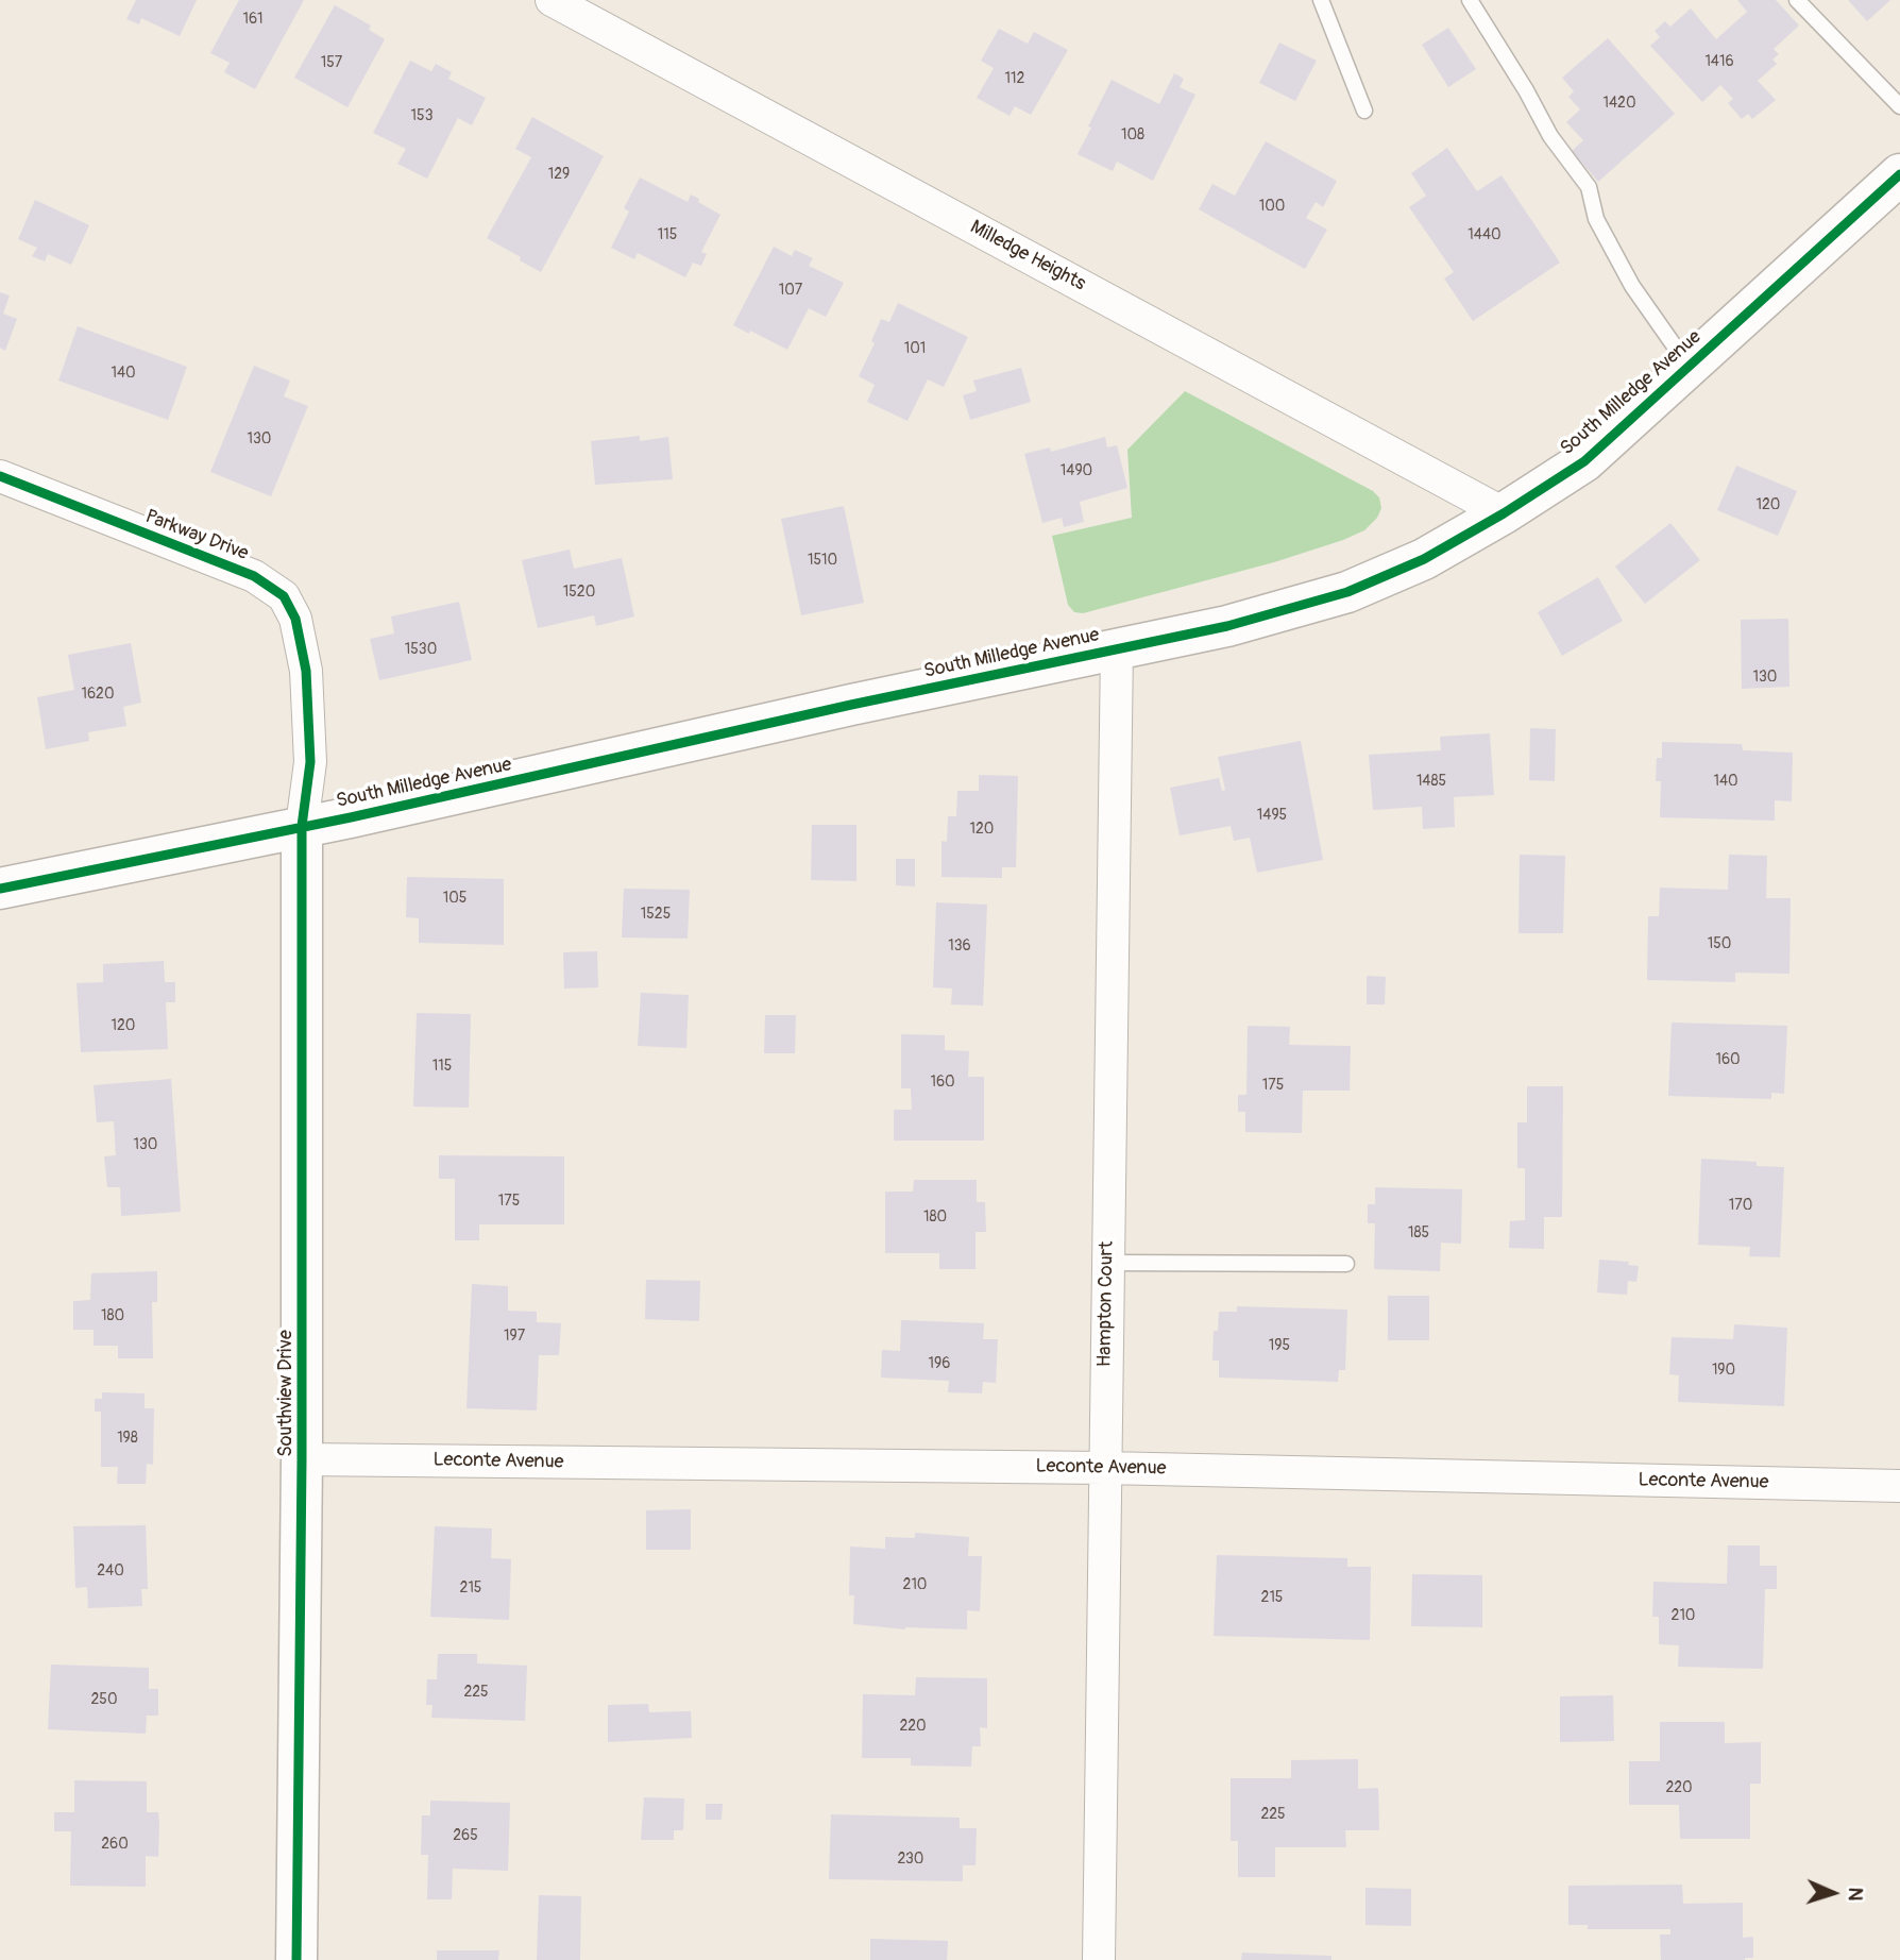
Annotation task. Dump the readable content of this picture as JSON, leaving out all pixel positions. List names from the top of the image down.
{
  "streets": {
    "main road": ["South Milledge Avenue", "Southview Drive"],
    "street": [
      "Milledge Heights",
      "Parkway Drive",
      "Hampton Court",
      "Leconte Avenue"
    ]
  },
  "crossings": [
    ["Milledge Heights", "South Milledge Avenue"],
    ["South Milledge Avenue", "Parkway Drive"],
    ["South Milledge Avenue", "Hampton Court"],
    ["South Milledge Avenue", "Southview Drive"],
    ["Parkway Drive", "Southview Drive"],
    ["Hampton Court", "Leconte Avenue"],
    ["Southview Drive", "Leconte Avenue"]
  ],
  "house_numbers": [
    "161",
    "1416",
    "157",
    "112",
    "1420",
    "153",
    "108",
    "129",
    "100",
    "115",
    "1440",
    "107",
    "101",
    "140",
    "130",
    "1490",
    "120",
    "1510",
    "1520",
    "1530",
    "130",
    "1620",
    "1485",
    "140",
    "1495",
    "120",
    "105",
    "1525",
    "150",
    "136",
    "120",
    "160",
    "115",
    "160",
    "175",
    "130",
    "175",
    "170",
    "180",
    "185",
    "180",
    "197",
    "195",
    "196",
    "190",
    "198",
    "240",
    "210",
    "215",
    "215",
    "210",
    "225",
    "250",
    "220",
    "220",
    "225",
    "265",
    "260",
    "230"
  ],
  "north": "right"
}
